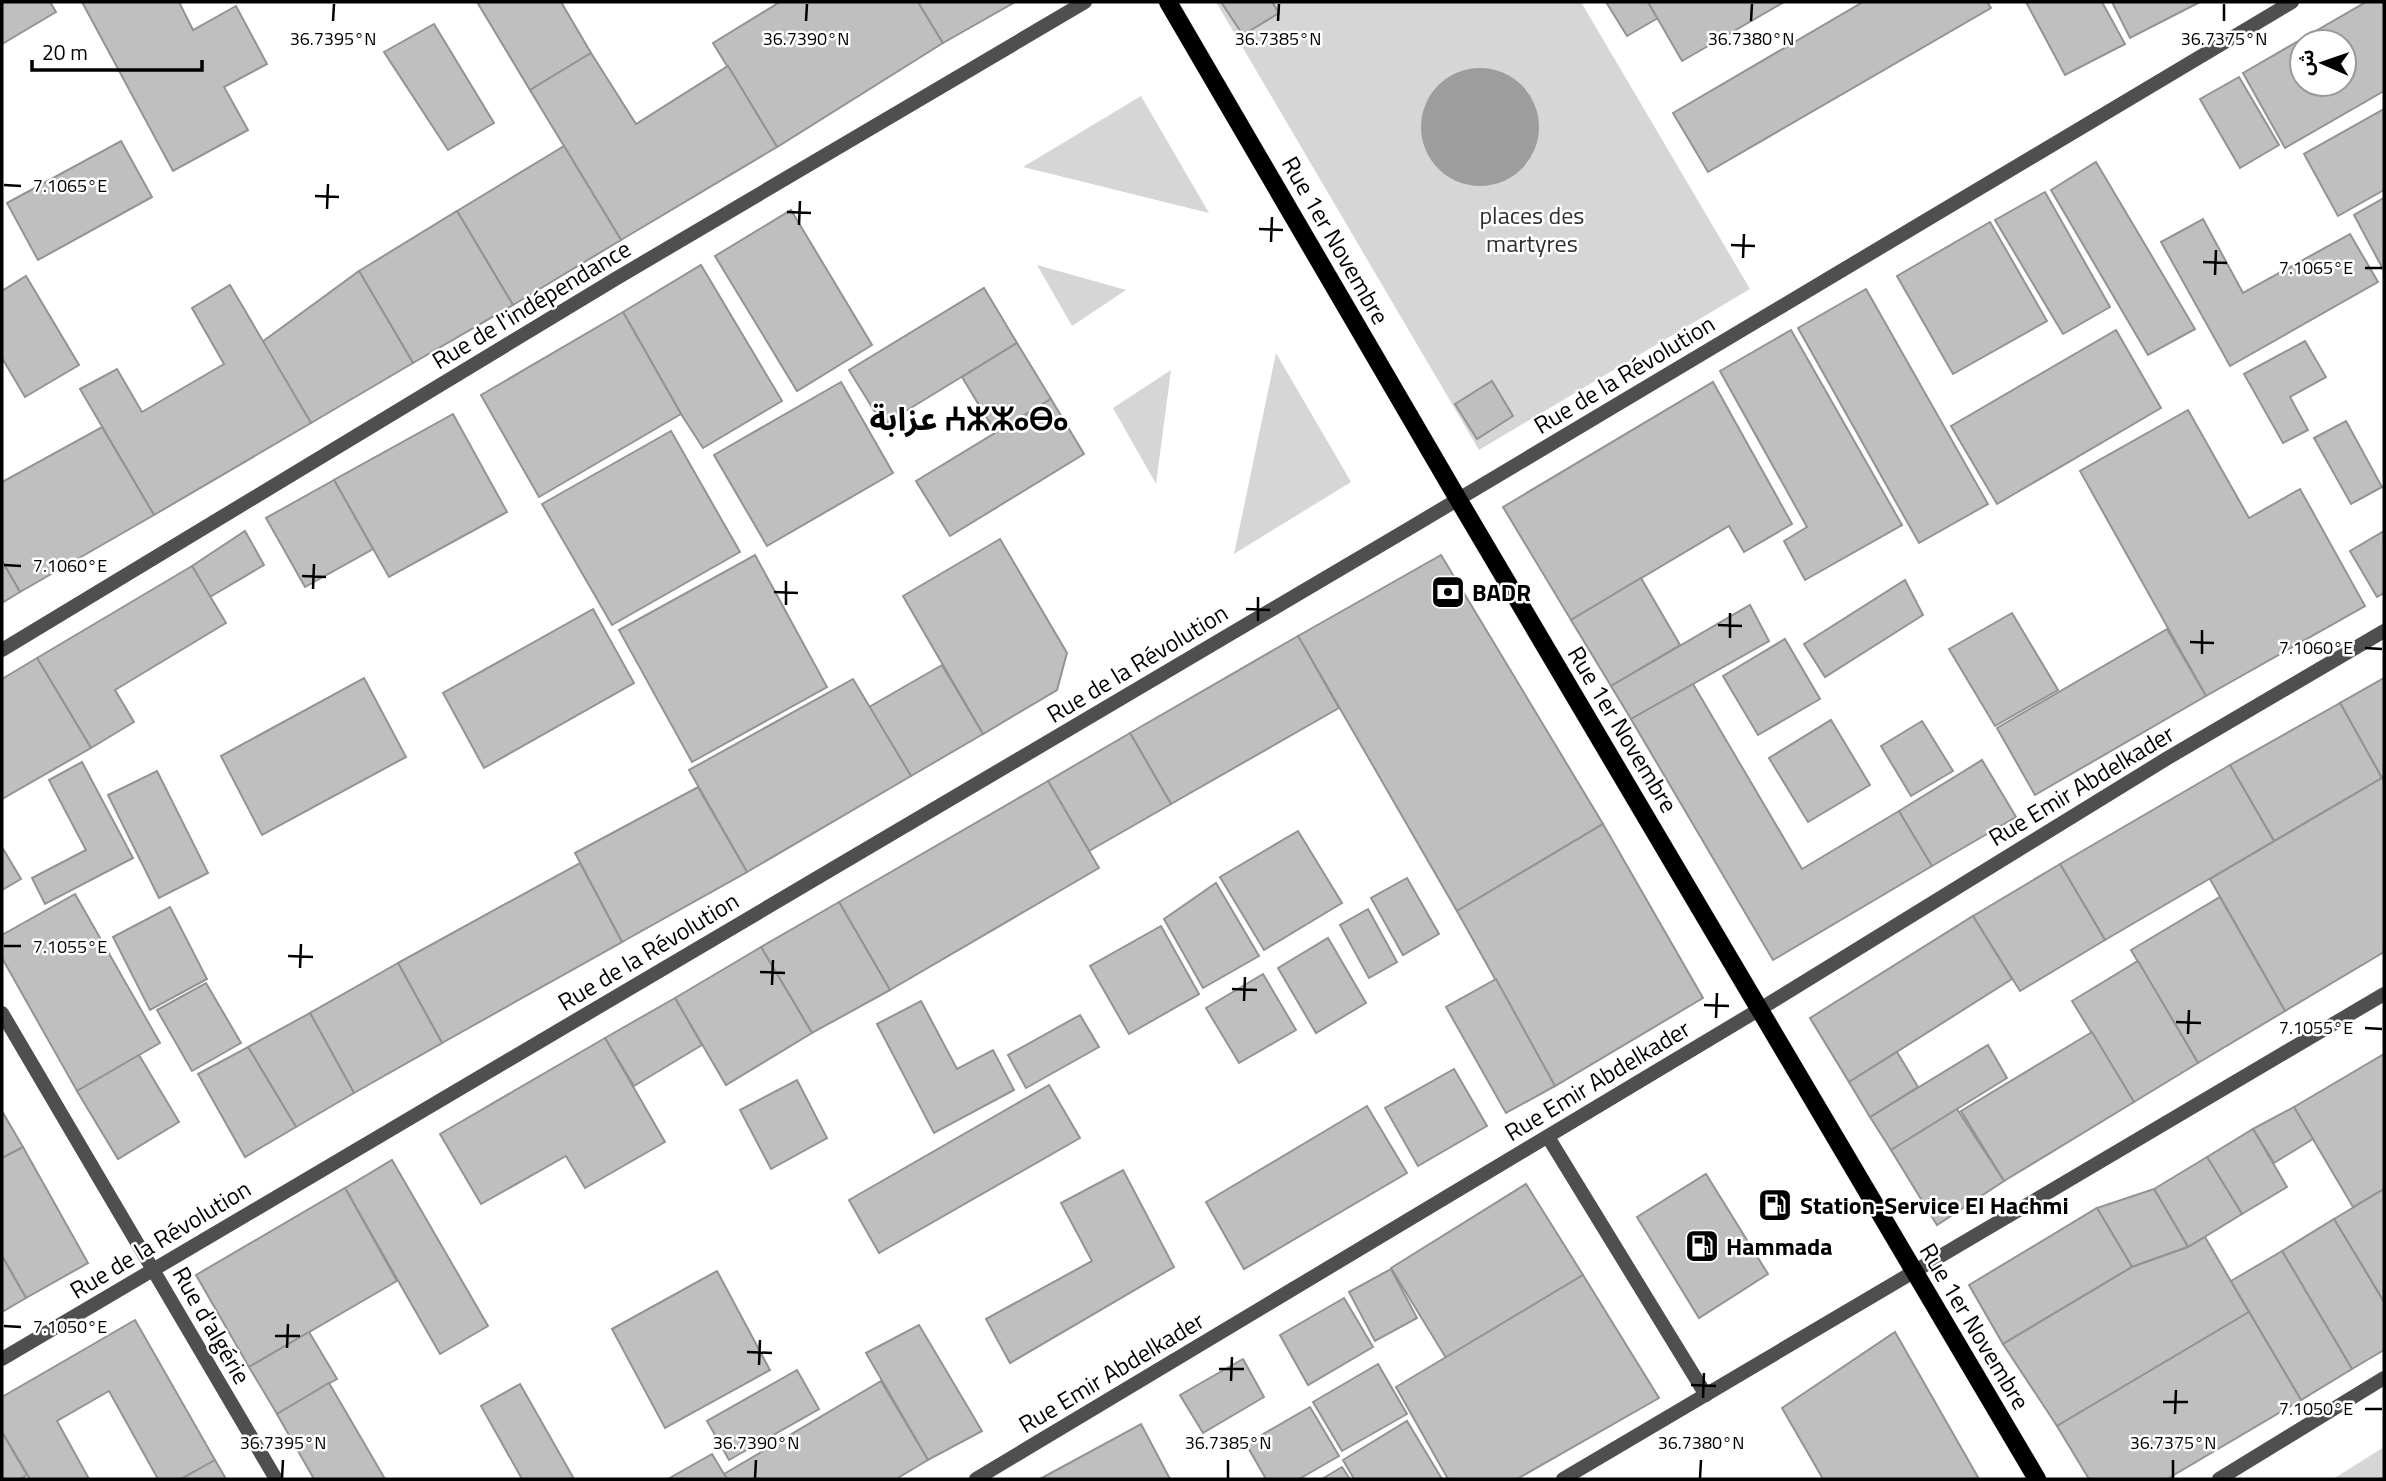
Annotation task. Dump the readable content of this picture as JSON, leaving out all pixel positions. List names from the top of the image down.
{
  "streets": {
    "main road": ["Rue 1er Novembre"],
    "street": [
      "Rue de l'indépendance",
      "Rue de la Révolution",
      "Rue Emir Abdelkader",
      "Rue d'algérie"
    ]
  },
  "crossings": [
    ["Rue 1er Novembre", "Rue de la Révolution"],
    ["Rue 1er Novembre", "Rue Emir Abdelkader"],
    ["Rue de la Révolution", "Rue d'algérie"]
  ],
  "districts": ["عزابة ⵄⵣⵣⴰⴱⴰ"],
  "parks": ["places des martyres"],
  "places": {
    "bank": ["BADR"],
    "fuel station": ["Station-Service El Hachmi", "Hammada"]
  },
  "scale_bar": "20 m",
  "north": "left",
  "coordinates": [
    "36.7395°N",
    "36.7390°N",
    "36.7385°N",
    "36.7380°N",
    "36.7375°N",
    "7.1065°E",
    "7.1060°E",
    "7.1055°E",
    "7.1050°E"
  ]
}
